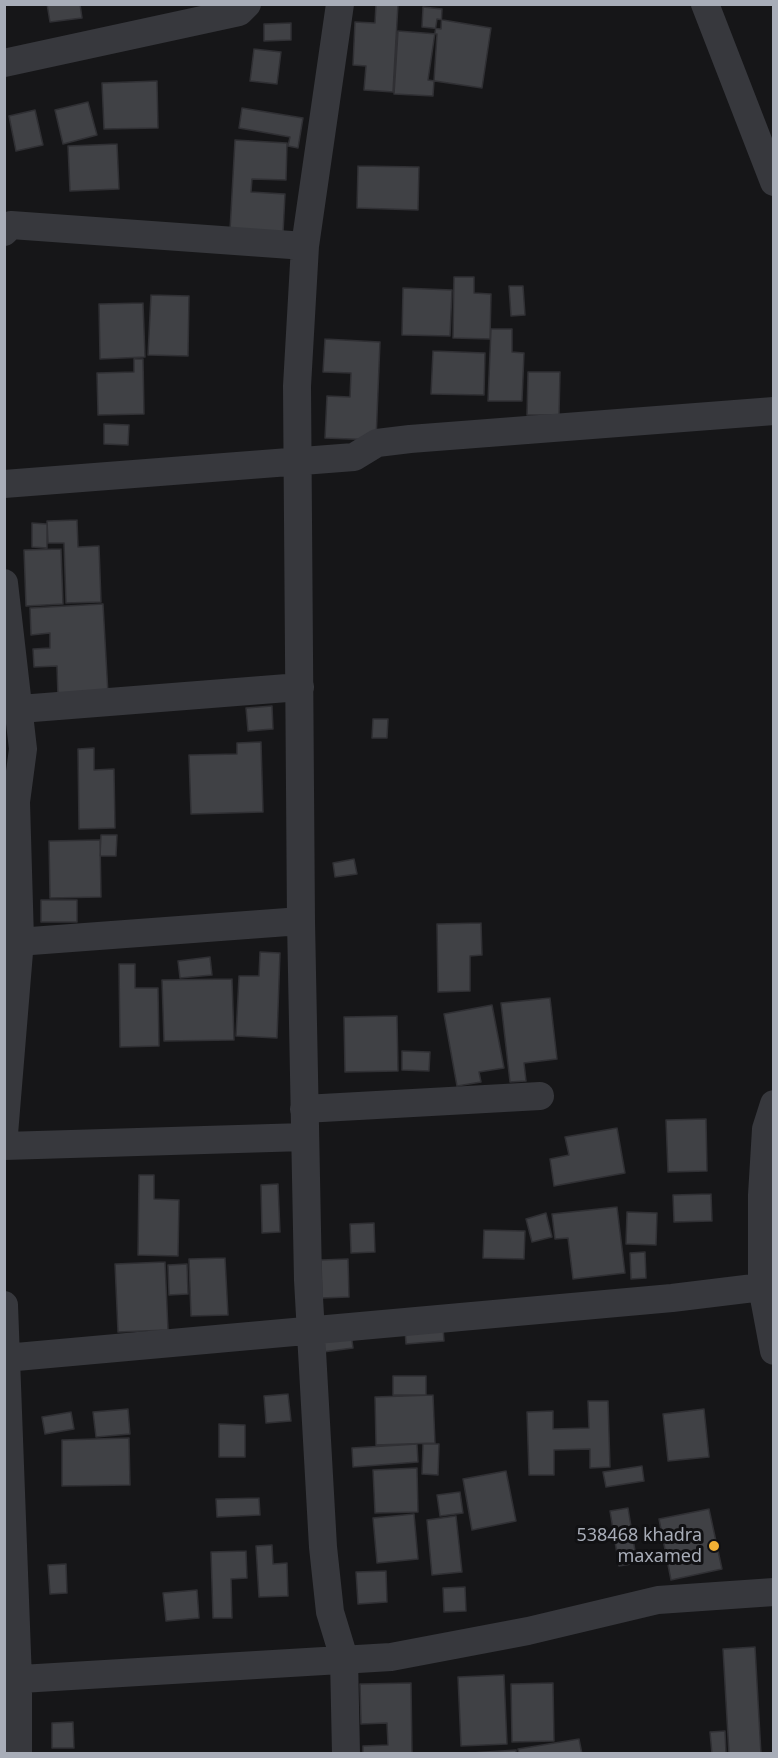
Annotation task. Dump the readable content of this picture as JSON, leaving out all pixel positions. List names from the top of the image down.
{
  "places": ["538468 khadra maxamed"]
}
